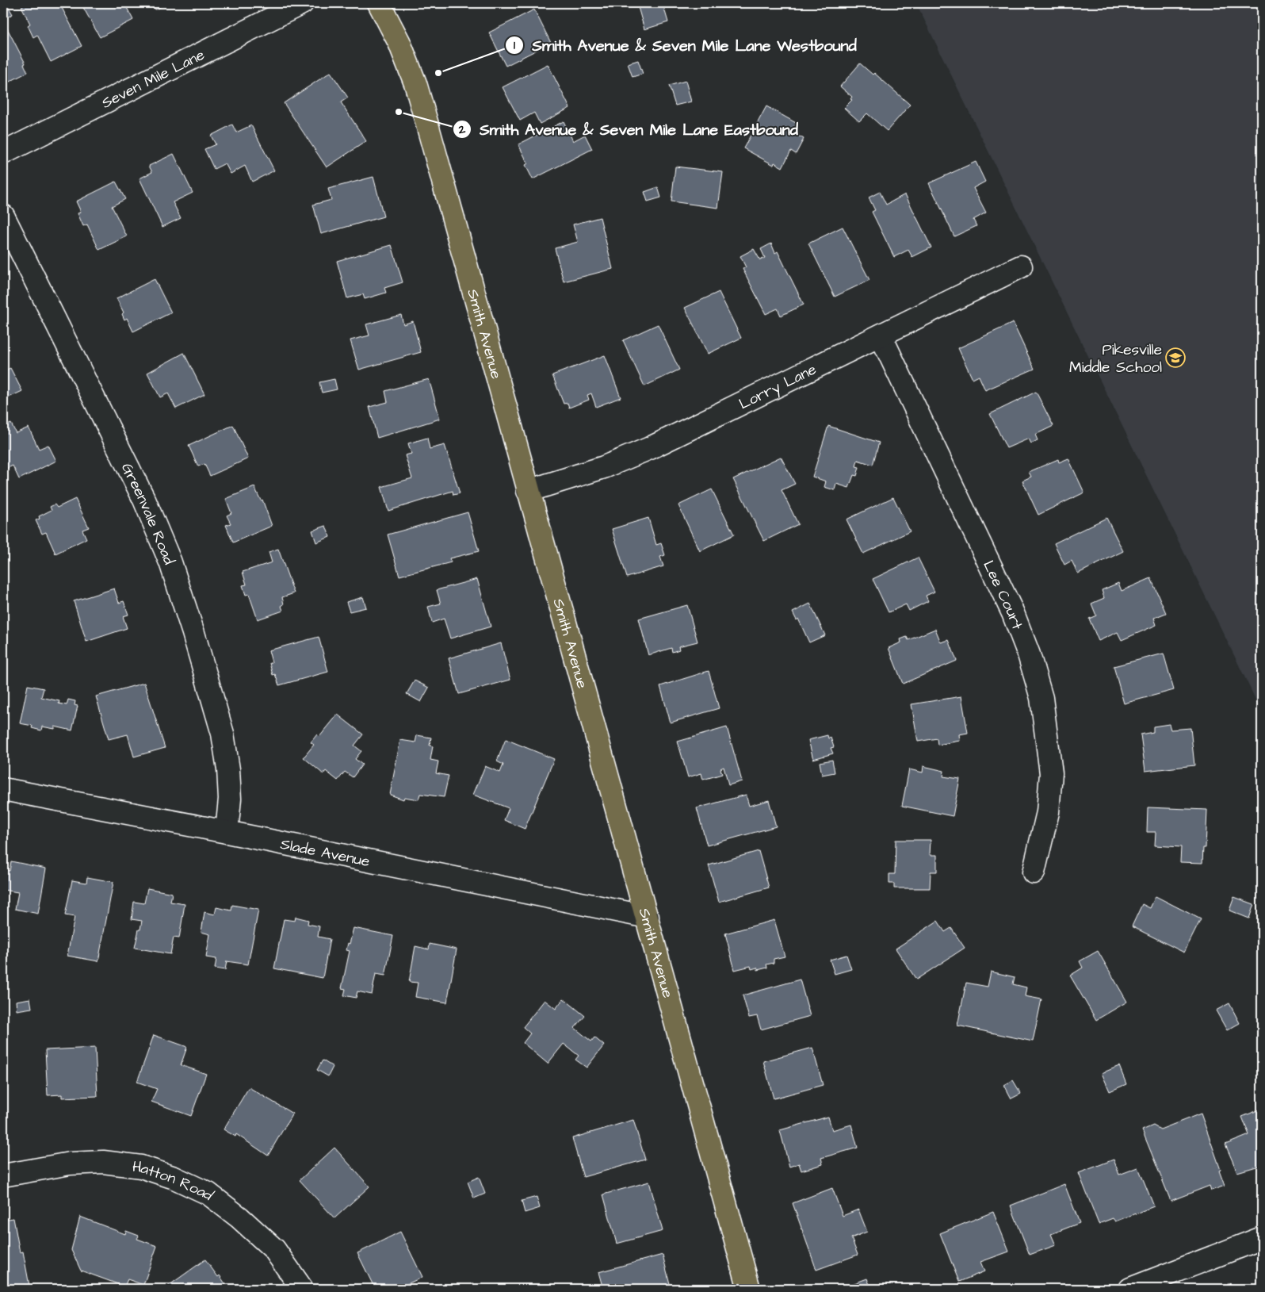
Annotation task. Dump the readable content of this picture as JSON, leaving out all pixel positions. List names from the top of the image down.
{
  "streets": {
    "main road": ["Smith Avenue"],
    "street": [
      "Seven Mile Lane",
      "Lorry Lane",
      "Greenvale Road",
      "Lee Court",
      "Slade Avenue",
      "Hatton Road"
    ]
  },
  "crossings": [
    ["Smith Avenue", "Lorry Lane"],
    ["Smith Avenue", "Slade Avenue"],
    ["Lorry Lane", "Lee Court"],
    ["Greenvale Road", "Slade Avenue"]
  ],
  "places": {
    "other": ["Smith Avenue & Seven Mile Lane Westbound", "Smith Avenue & Seven Mile Lane Eastbound"],
    "school or university": ["Pikesville Middle School"]
  }
}
